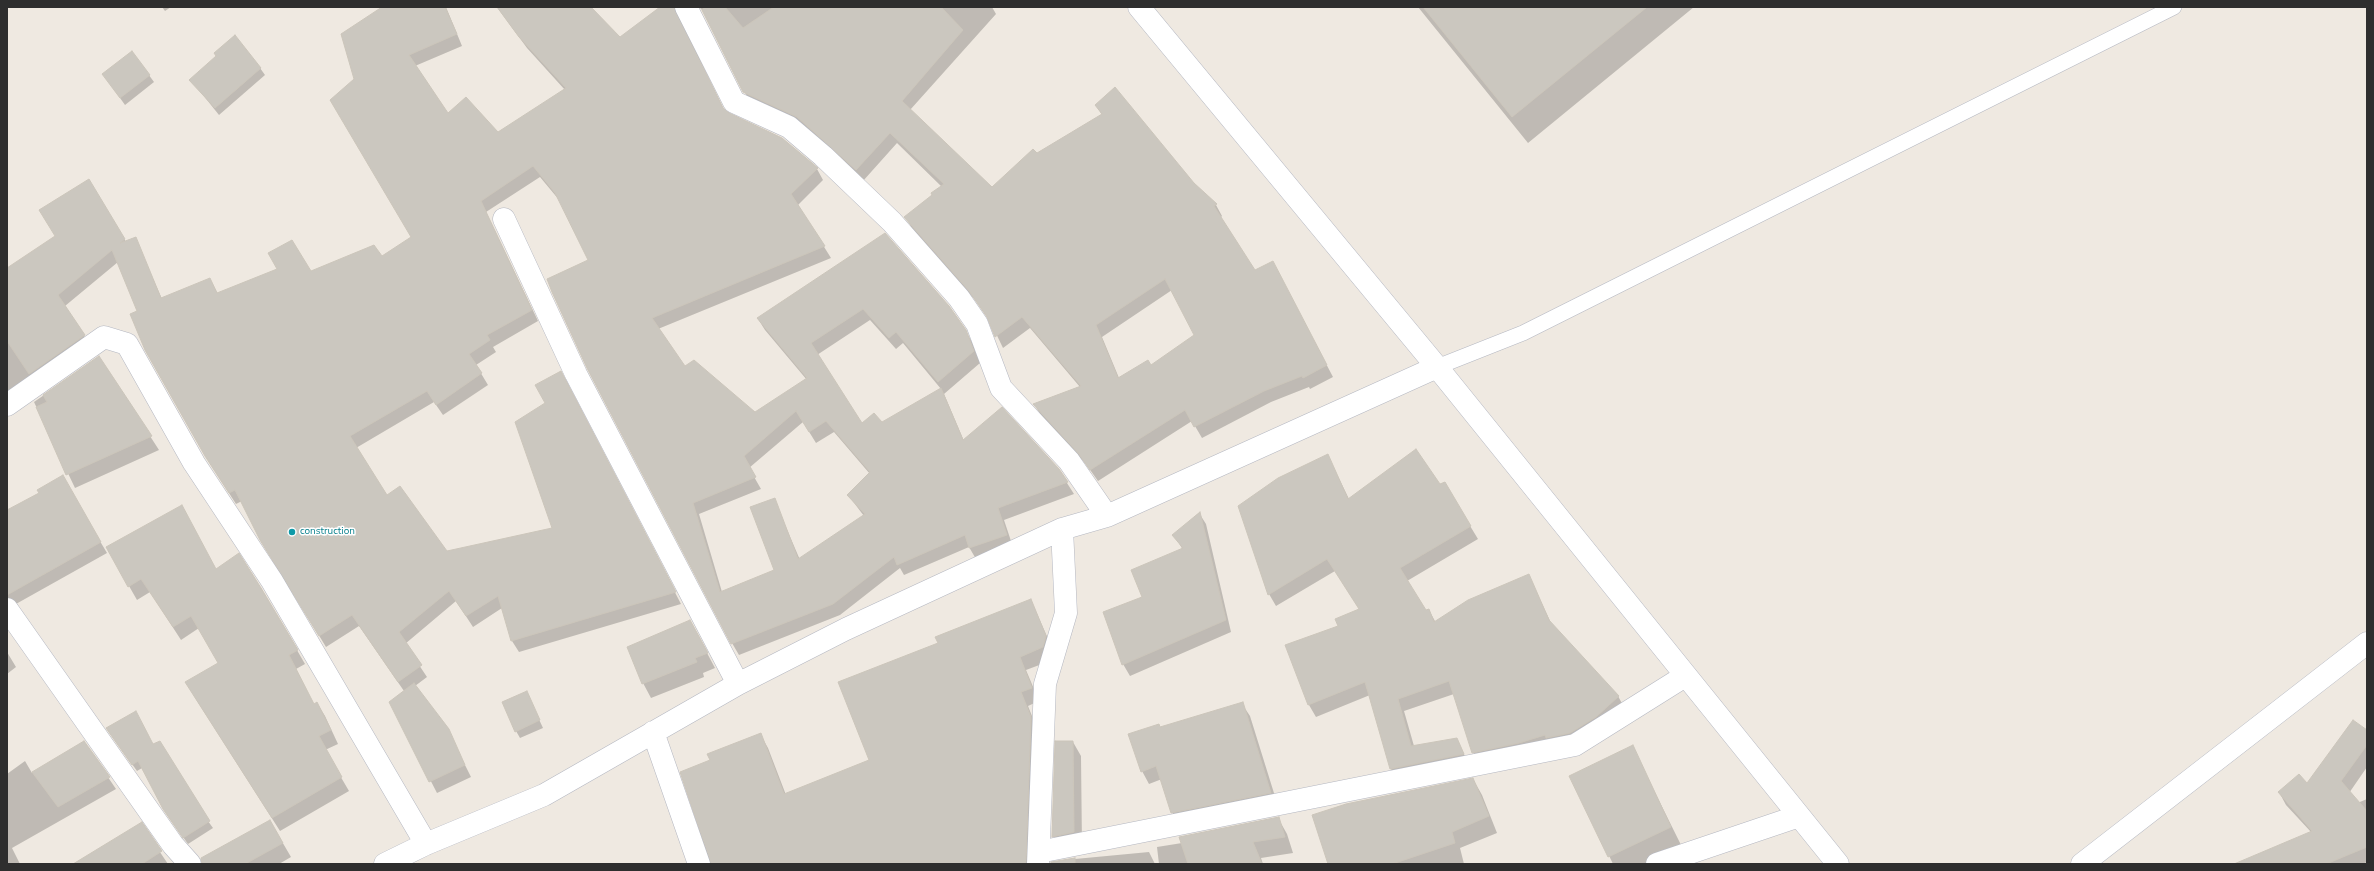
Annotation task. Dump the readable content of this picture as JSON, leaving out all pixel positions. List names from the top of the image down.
{
  "places": ["construction"]
}
